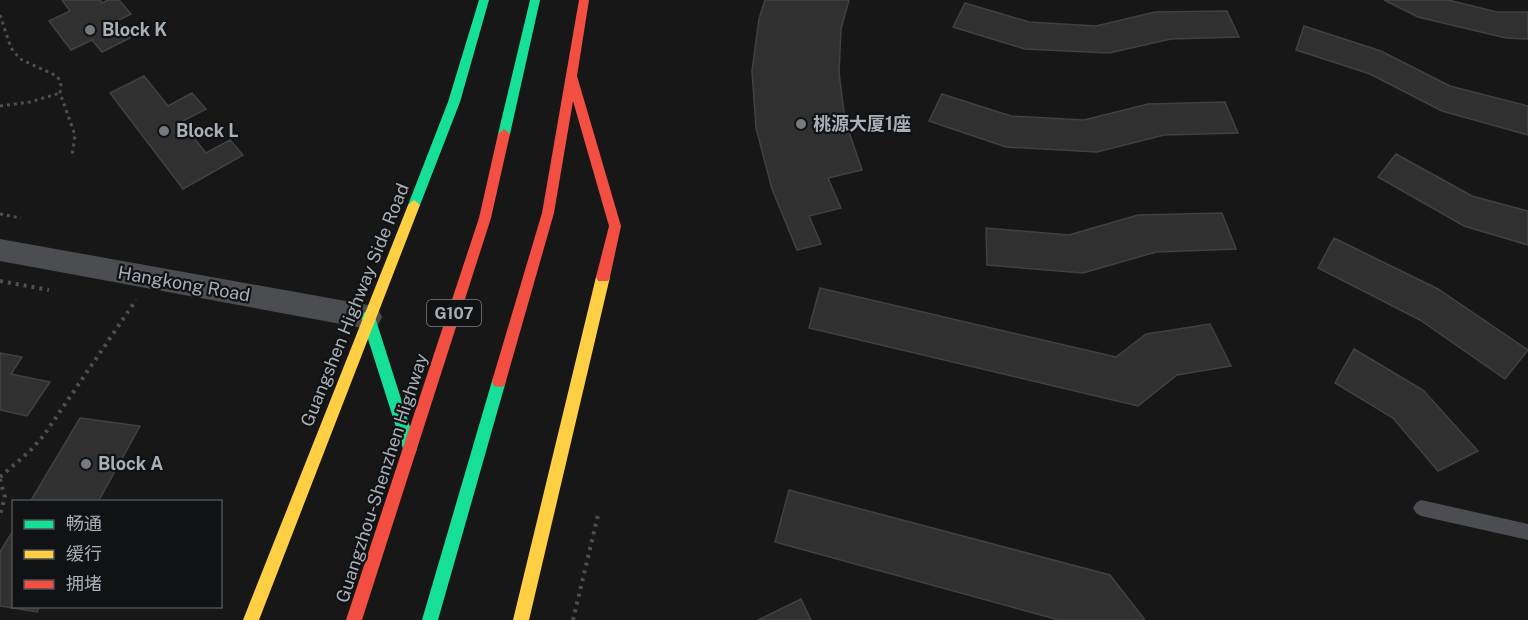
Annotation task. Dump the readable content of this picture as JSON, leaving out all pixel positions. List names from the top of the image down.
{
  "streets": {
    "main road": ["Guangshen Highway Side Road", "G107", "Guangzhou-Shenzhen Highway"],
    "street": ["Hangkong Road"]
  },
  "crossings": [
    ["Hangkong Road", "Guangshen Highway Side Road"]
  ],
  "places": [
    "Block K",
    "桃源大厦1座",
    "Block L",
    "Block A"
  ],
  "legend": ["畅通", "缓行", "拥堵"]
}
